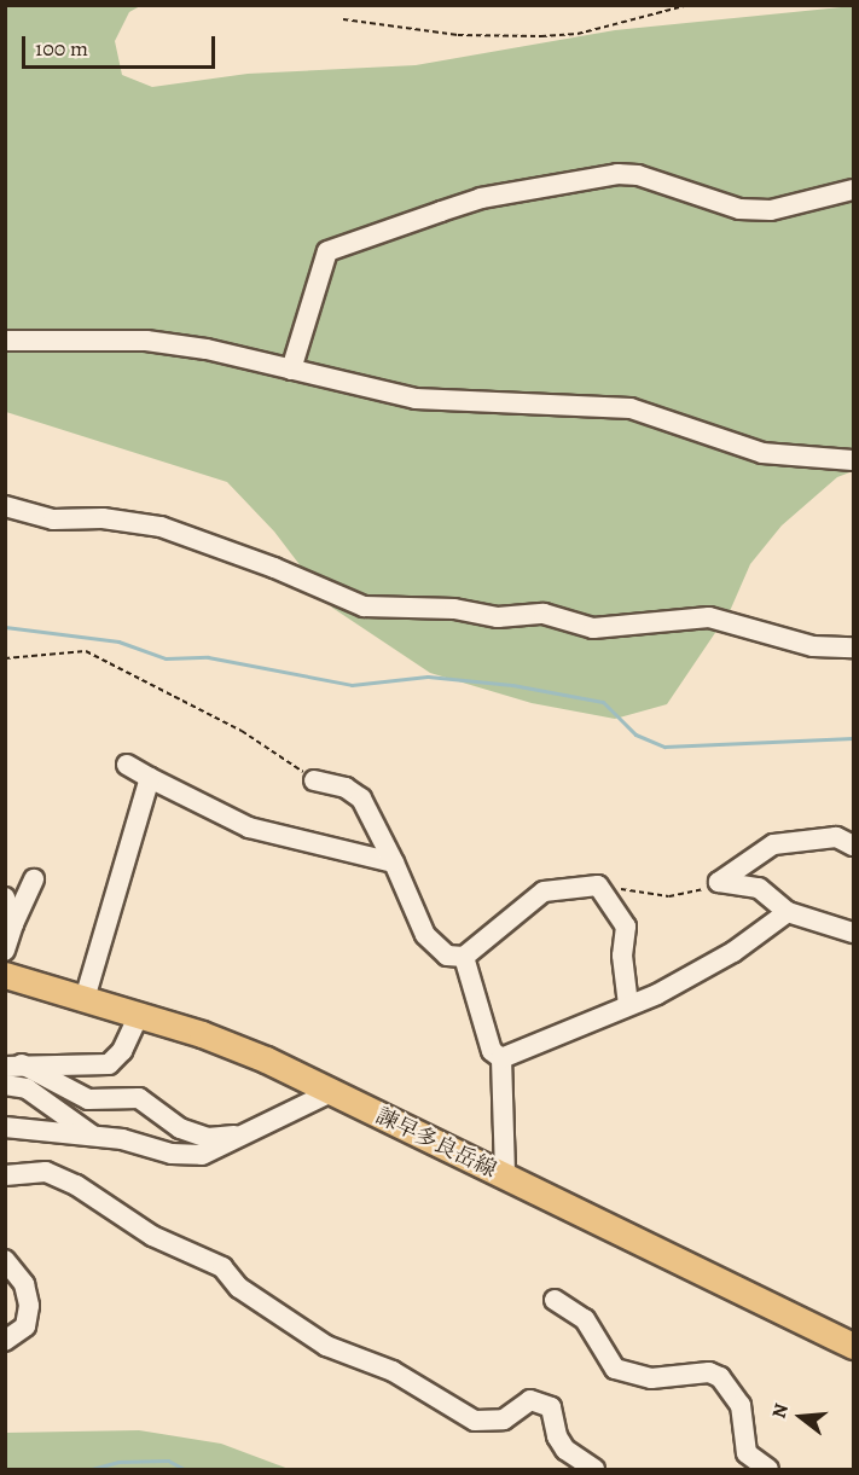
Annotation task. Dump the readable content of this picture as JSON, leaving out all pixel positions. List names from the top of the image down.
{
  "streets": {
    "main road": ["諫早多良岳線"]
  },
  "scale_bar": "100 m",
  "north": "left"
}
